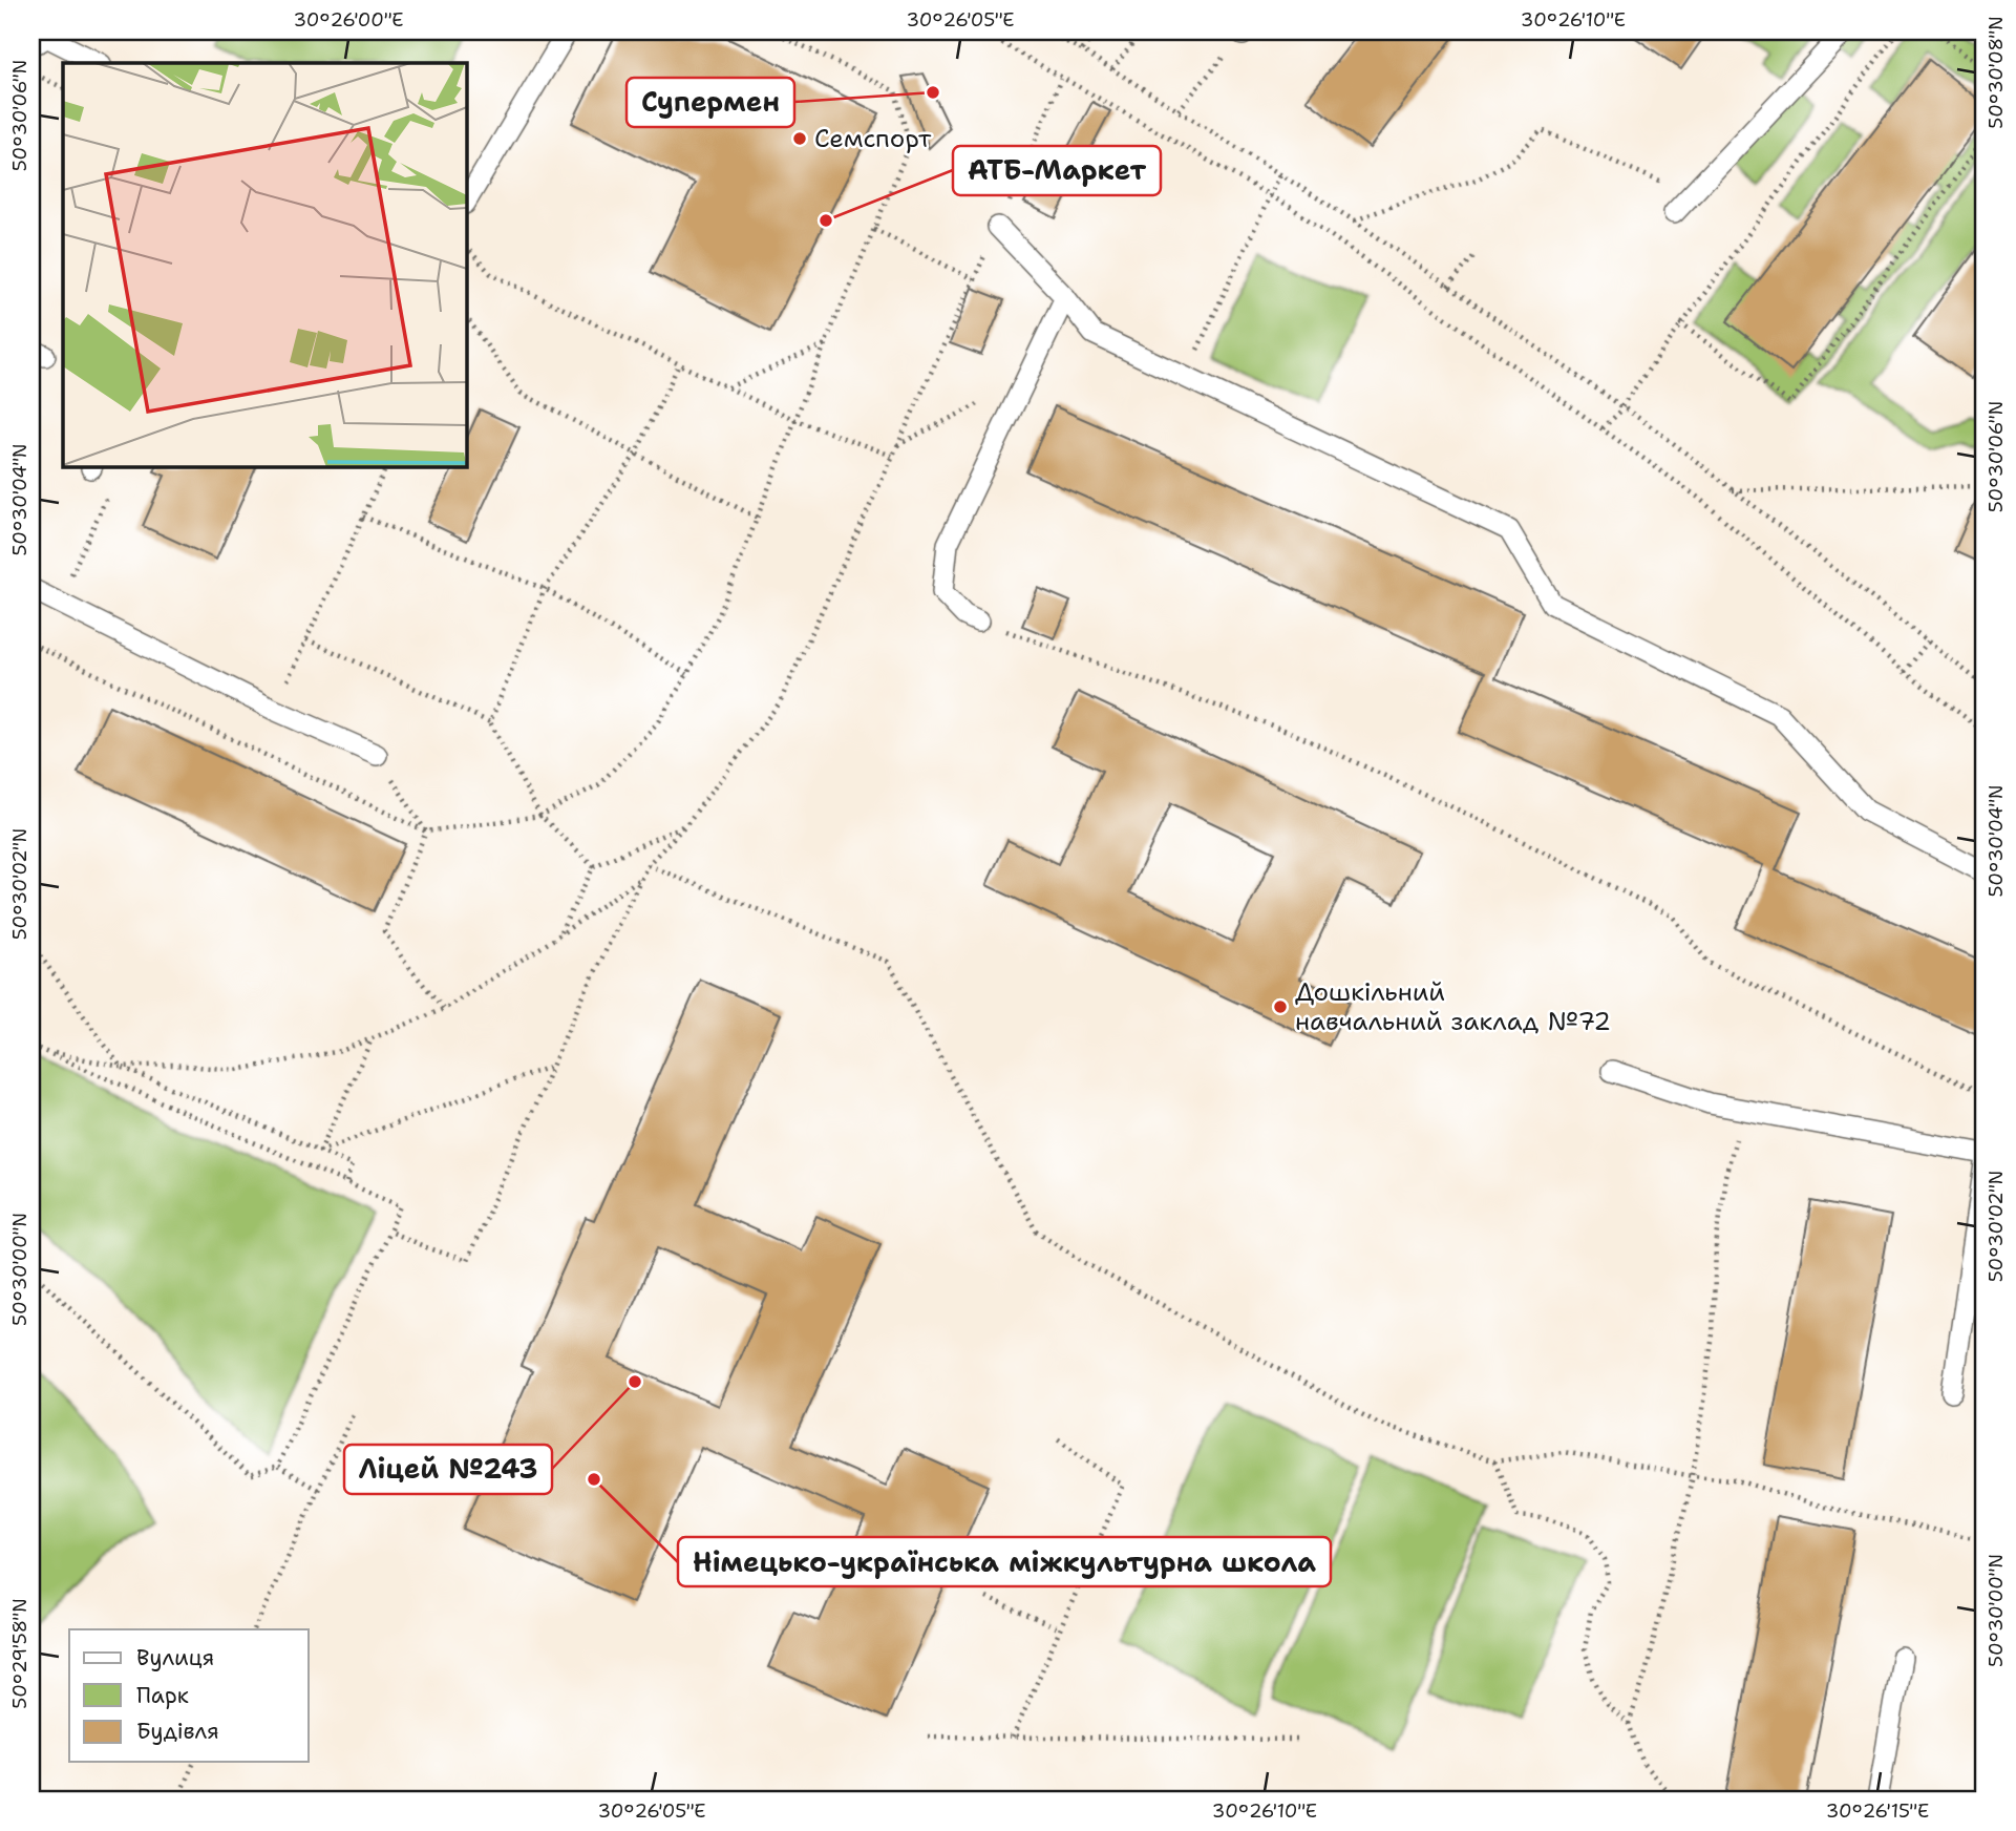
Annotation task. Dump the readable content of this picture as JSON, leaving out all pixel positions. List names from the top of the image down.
{
  "places": [
    "Супермен",
    "Семспорт",
    "АТБ-Маркет",
    "Дошкільний навчальний заклад №72",
    "Ліцей №243",
    "Німецько-українська міжкультурна школа"
  ],
  "legend": ["Вулиця", "Парк", "Будівля"],
  "coordinates": [
    "30°26'00\"E",
    "30°26'05\"E",
    "30°26'10\"E",
    "50°30'08\"N",
    "50°30'06\"N",
    "50°30'04\"N",
    "50°30'02\"N",
    "50°30'00\"N",
    "50°29'58\"N",
    "30°26'15\"E"
  ]
}
